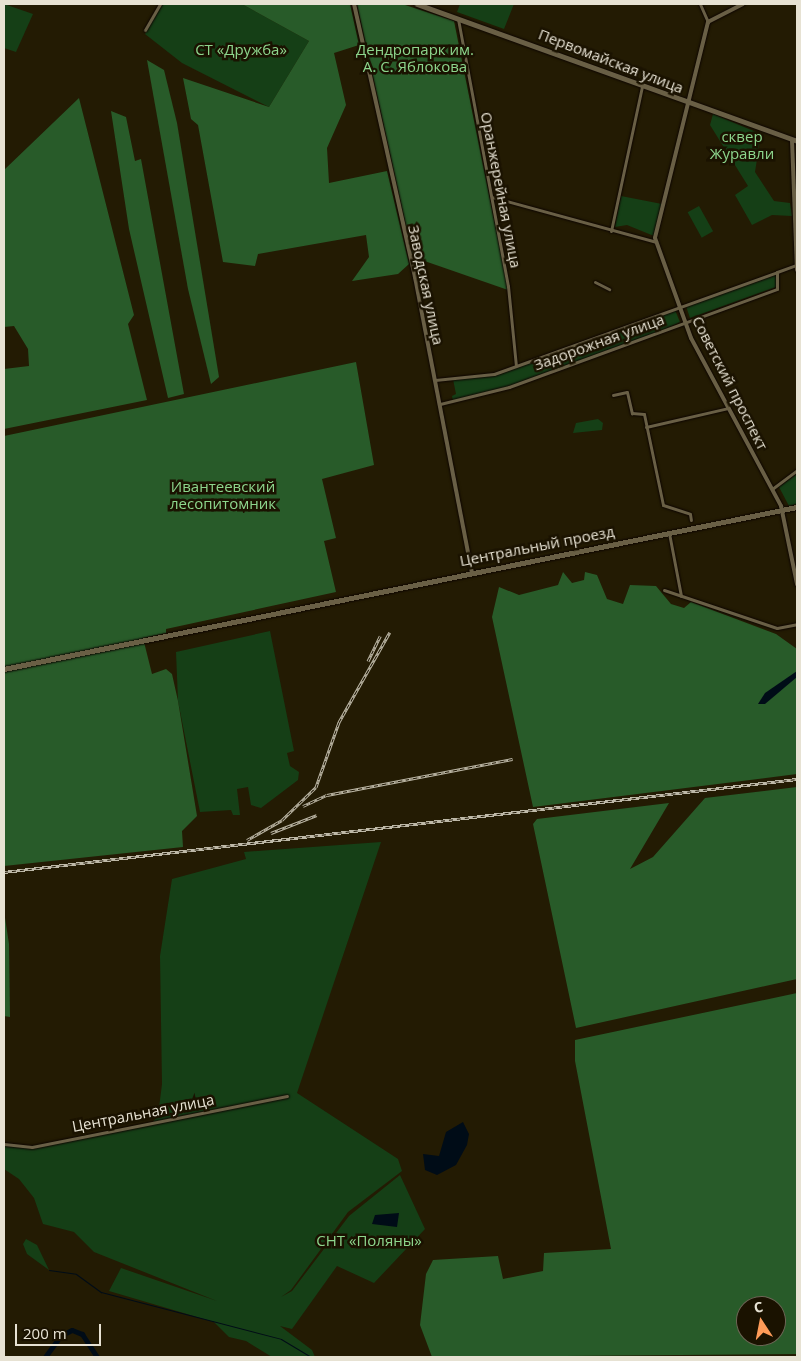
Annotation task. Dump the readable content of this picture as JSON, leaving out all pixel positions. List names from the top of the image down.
{
  "streets": {
    "main road": ["Первомайская улица", "Центральный проезд"],
    "street": [
      "Оранжерейная улица",
      "Заводская улица",
      "Задорожная улица",
      "Советский проспект",
      "Центральная улица"
    ]
  },
  "crossings": [
    ["Первомайская улица", "Оранжерейная улица"],
    ["Оранжерейная улица", "Задорожная улица"],
    ["Заводская улица", "Задорожная улица"],
    ["Заводская улица", "Центральный проезд"],
    ["Задорожная улица", "Советский проспект"],
    ["Советский проспект", "Центральный проезд"]
  ],
  "parks": [
    "Дендропарк им. А. С. Яблокова",
    "СТ «Дружба»",
    "сквер Журавли",
    "Ивантеевский лесопитомник",
    "СНТ «Поляны»"
  ],
  "scale_bar": "200 m",
  "north": "top"
}
